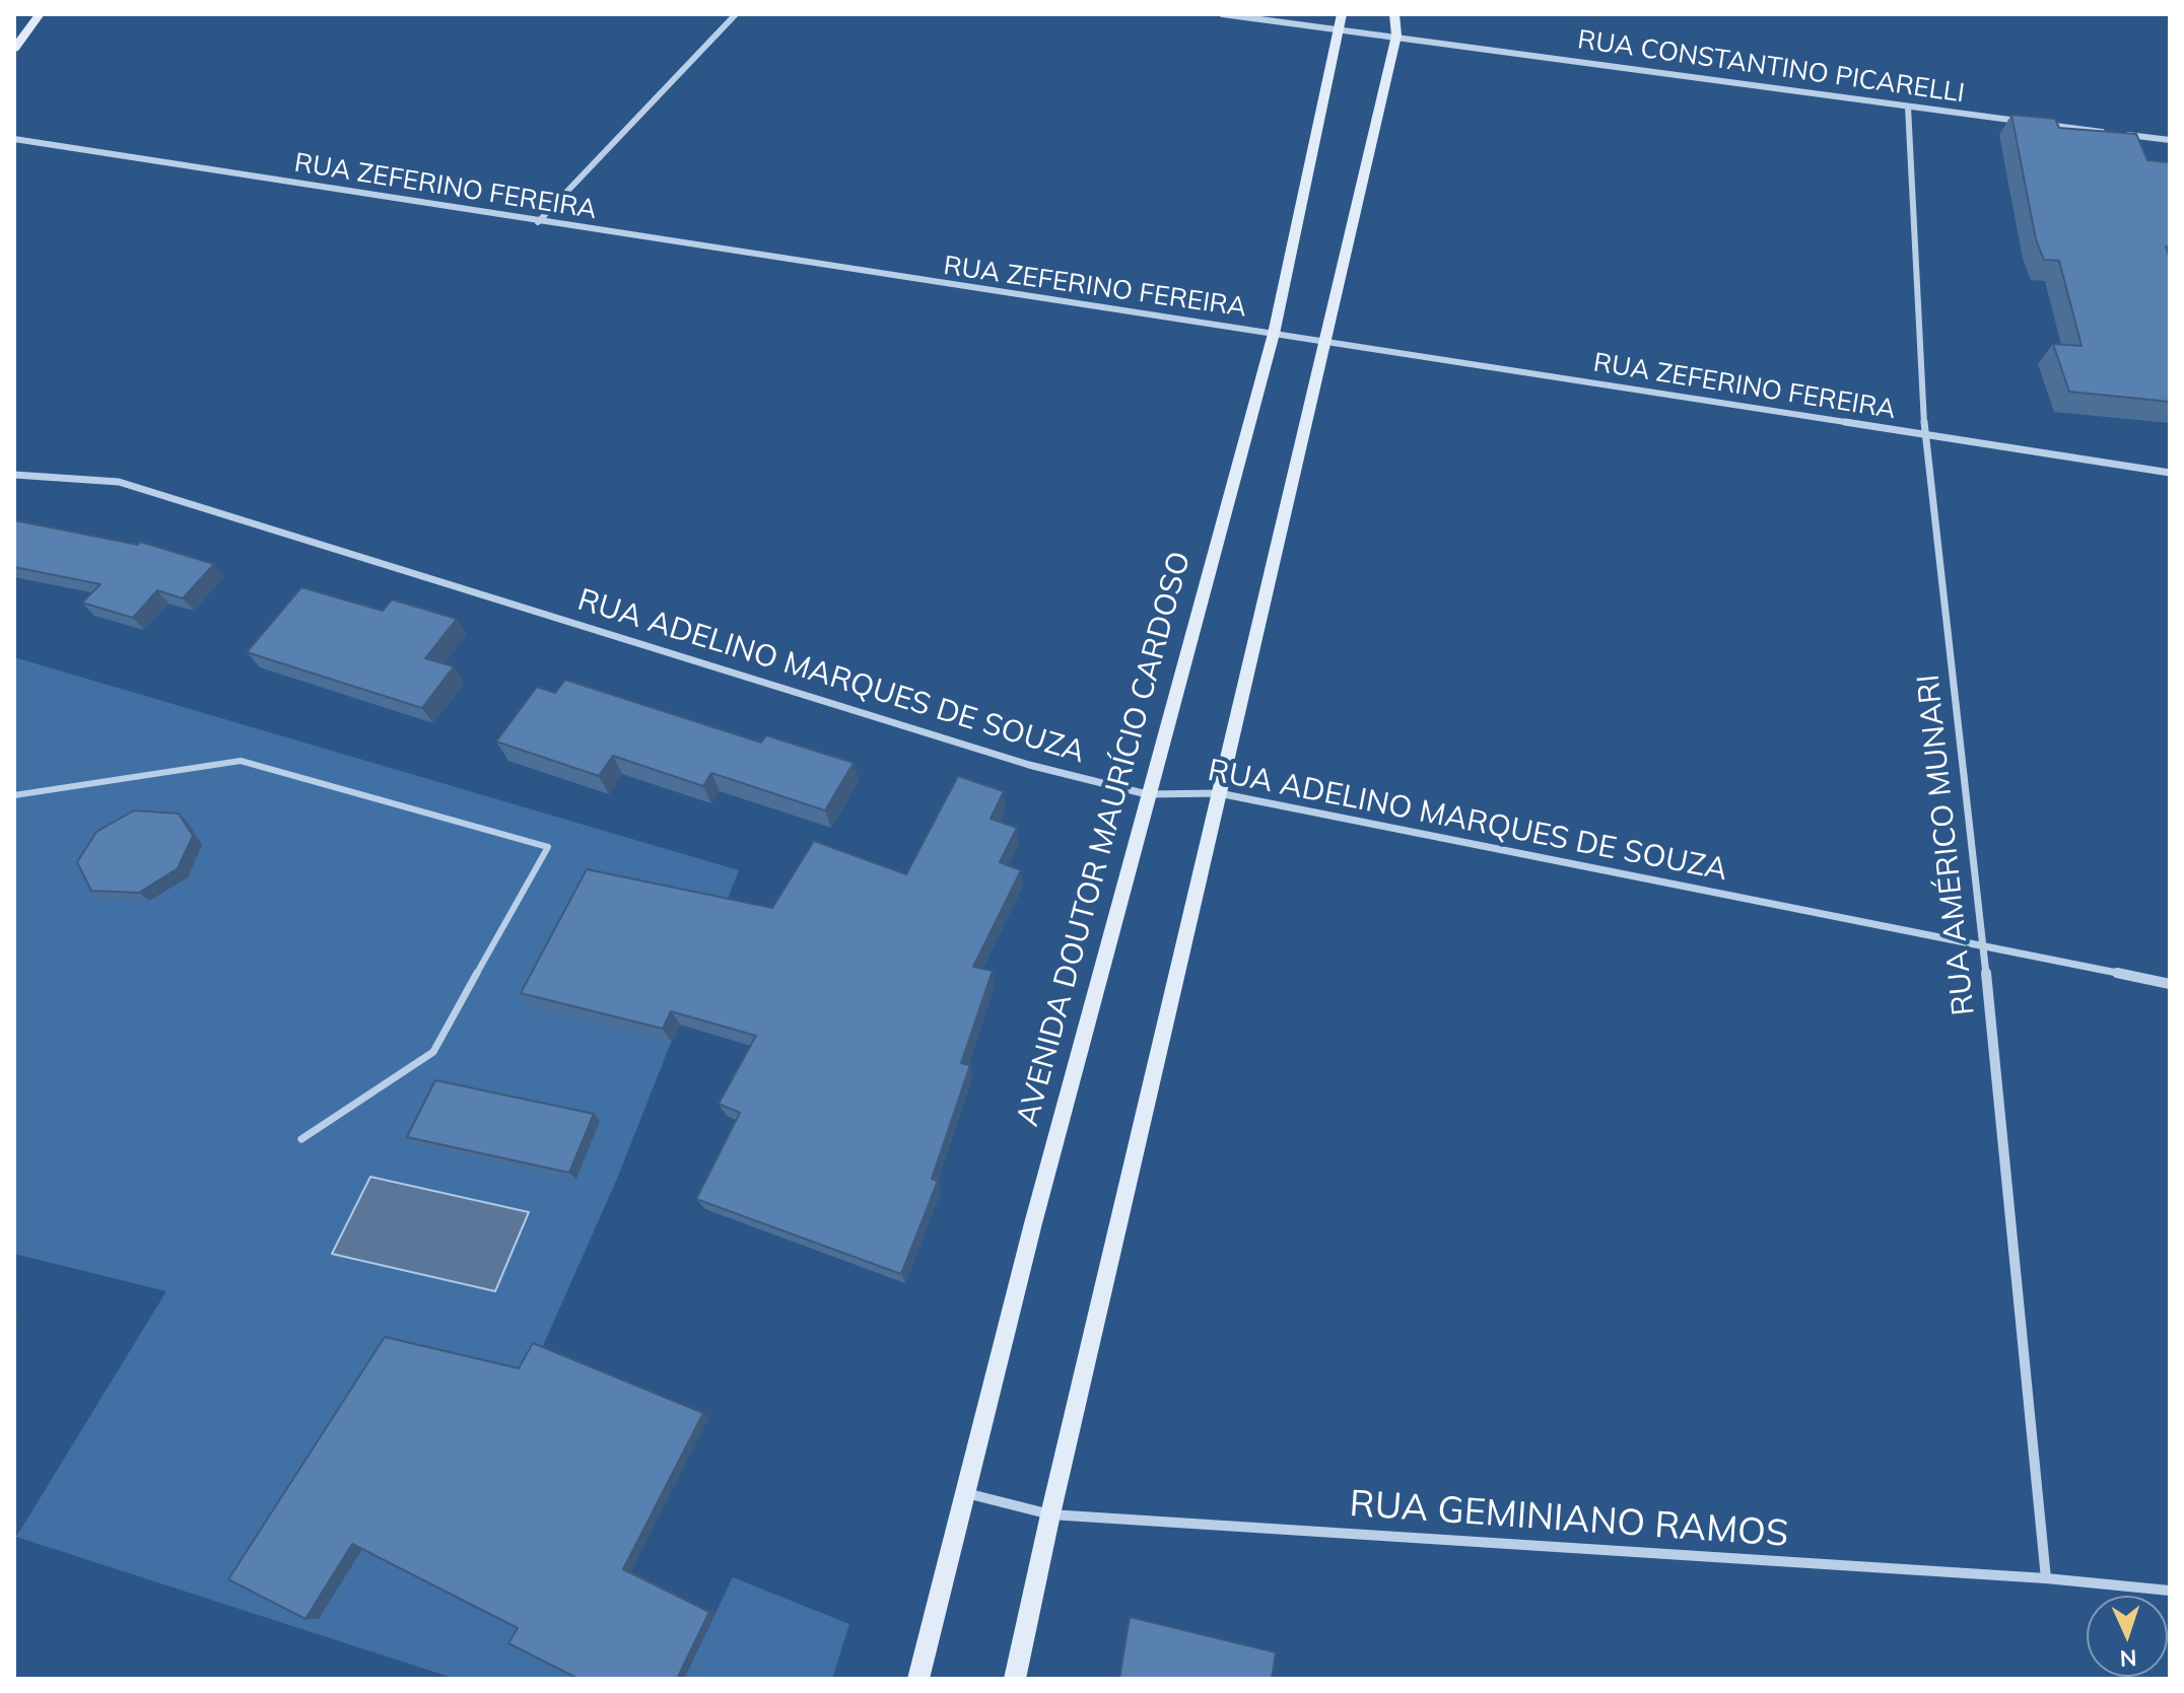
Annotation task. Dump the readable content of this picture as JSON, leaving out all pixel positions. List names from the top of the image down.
{
  "streets": {
    "street": [
      "RUA CONSTANTINO PICARELLI",
      "RUA ZEFERINO FEREIRA",
      "RUA ADELINO MARQUES DE SOUZA",
      "AVENIDA DOUTOR MAURÍCIO CARDOSO",
      "RUA AMÉRICO MUNARI",
      "RUA GEMINIANO RAMOS"
    ]
  },
  "crossings": [
    ["RUA CONSTANTINO PICARELLI", "AVENIDA DOUTOR MAURÍCIO CARDOSO"],
    ["RUA CONSTANTINO PICARELLI", "RUA AMÉRICO MUNARI"],
    ["RUA ZEFERINO FEREIRA", "AVENIDA DOUTOR MAURÍCIO CARDOSO"],
    ["RUA ZEFERINO FEREIRA", "RUA AMÉRICO MUNARI"],
    ["RUA ADELINO MARQUES DE SOUZA", "AVENIDA DOUTOR MAURÍCIO CARDOSO"],
    ["RUA ADELINO MARQUES DE SOUZA", "RUA AMÉRICO MUNARI"],
    ["AVENIDA DOUTOR MAURÍCIO CARDOSO", "RUA GEMINIANO RAMOS"],
    ["RUA AMÉRICO MUNARI", "RUA GEMINIANO RAMOS"]
  ],
  "north": "bottom"
}
